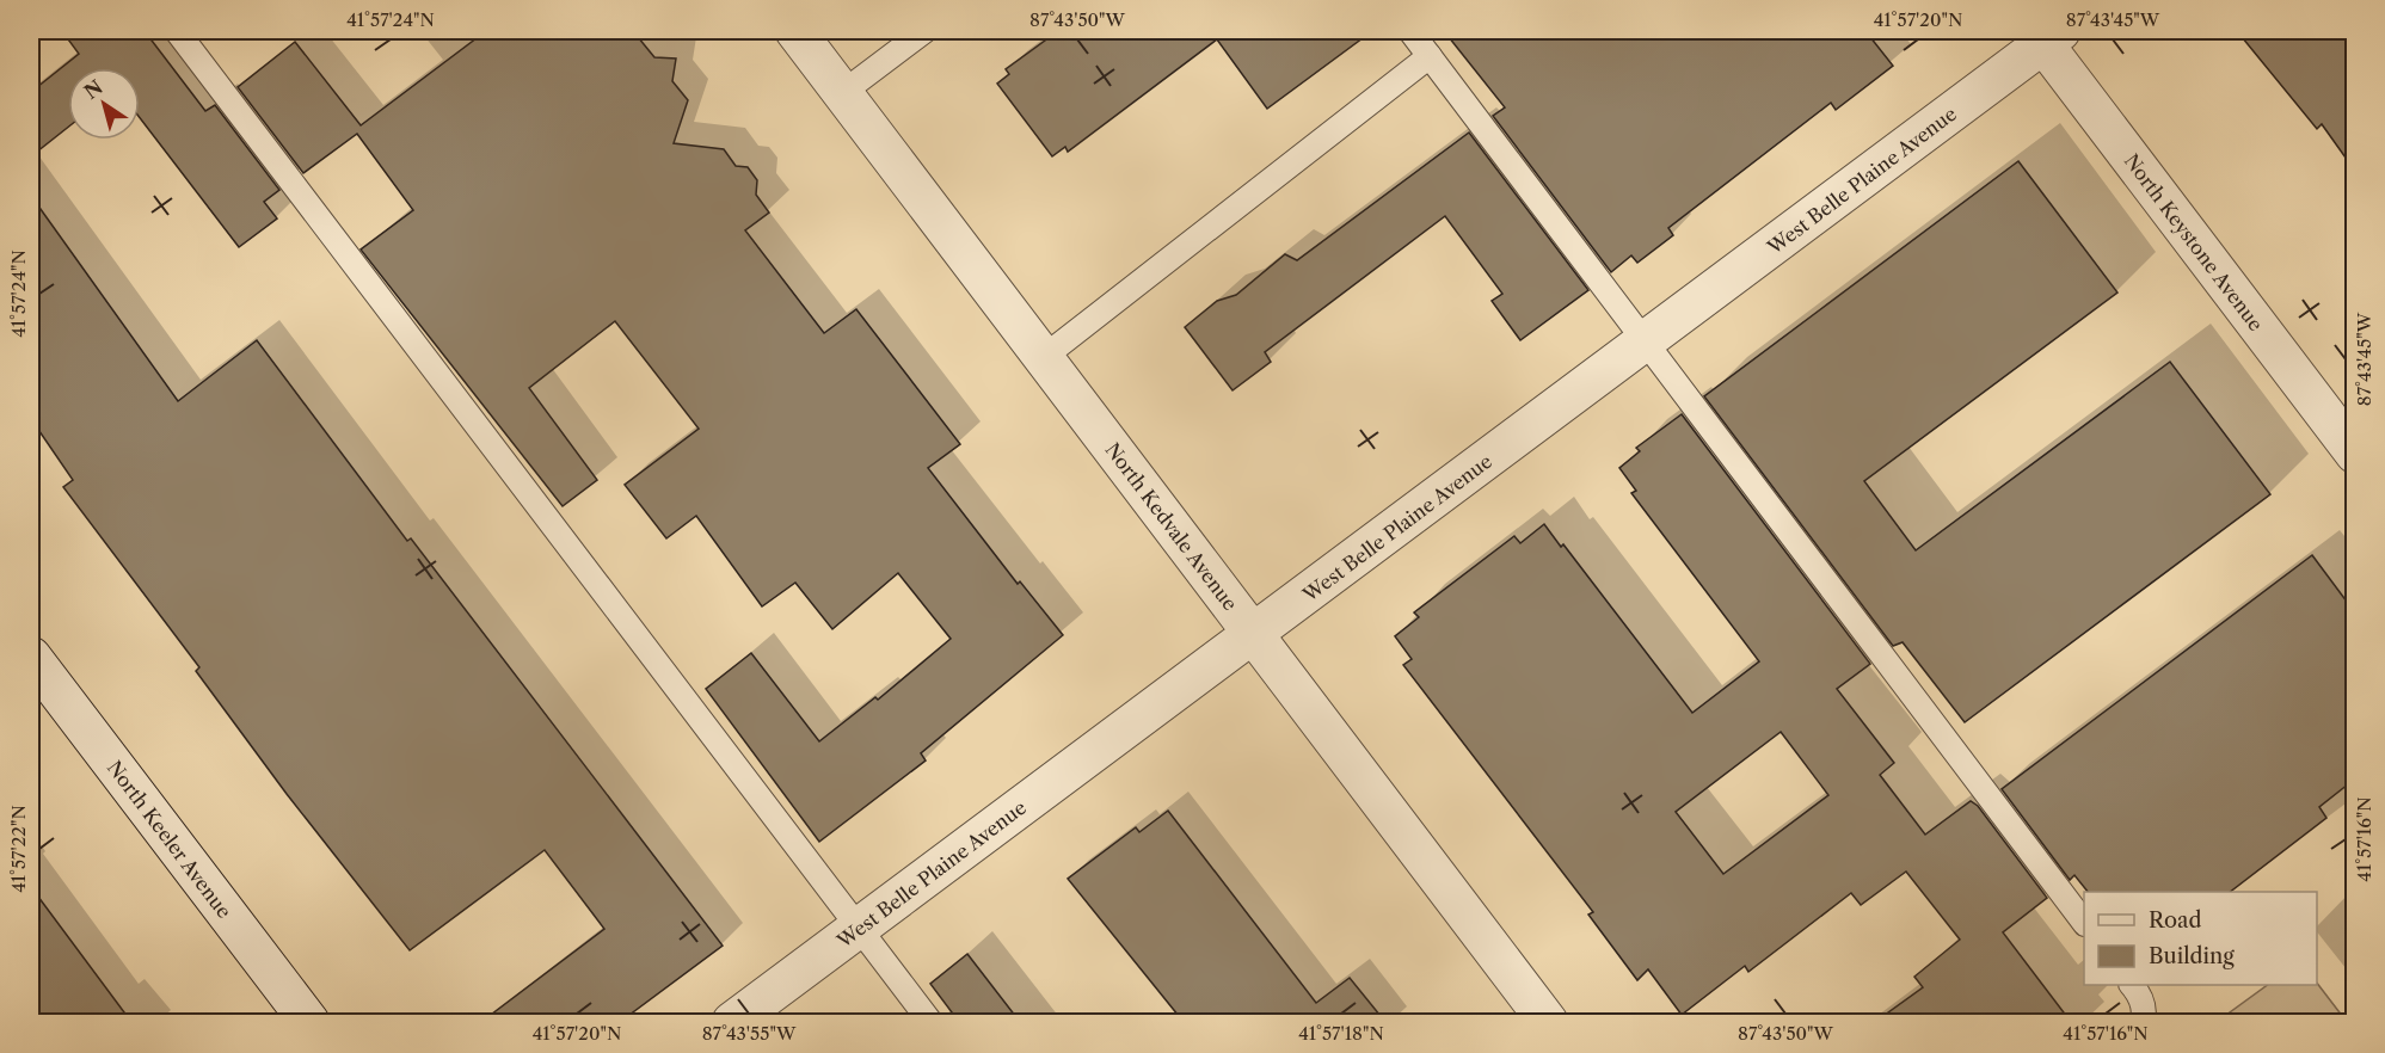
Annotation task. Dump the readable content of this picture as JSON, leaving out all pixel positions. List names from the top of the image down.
{
  "streets": {
    "street": [
      "West Belle Plaine Avenue",
      "North Keystone Avenue",
      "North Kedvale Avenue",
      "North Keeler Avenue"
    ]
  },
  "crossings": [
    ["West Belle Plaine Avenue", "North Keystone Avenue"],
    ["West Belle Plaine Avenue", "North Kedvale Avenue"]
  ],
  "legend": ["Road", "Building"],
  "north": "top left",
  "coordinates": [
    "41°57'24\"N",
    "87°43'50\"W",
    "41°57'20\"N",
    "87°43'45\"W",
    "41°57'16\"N",
    "41°57'22\"N",
    "87°43'55\"W",
    "41°57'18\"N"
  ]
}
